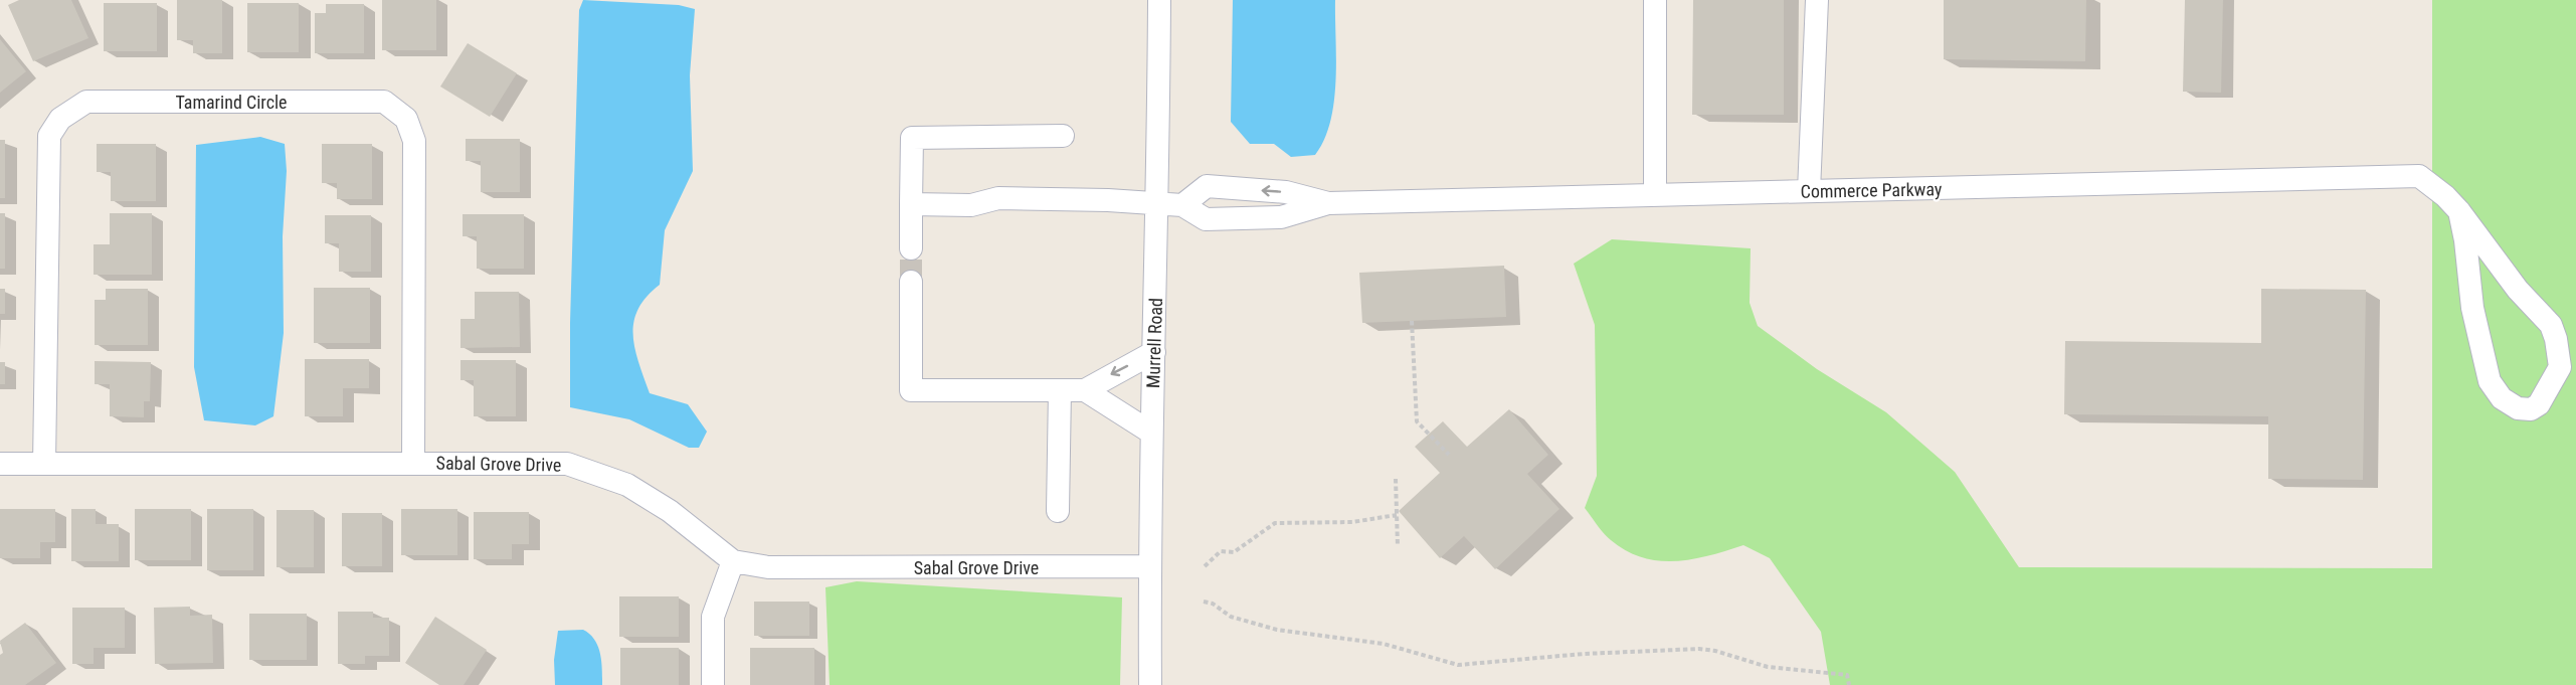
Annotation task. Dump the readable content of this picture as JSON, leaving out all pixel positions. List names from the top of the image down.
{
  "streets": {
    "street": [
      "Tamarind Circle",
      "Commerce Parkway",
      "Murrell Road",
      "Sabal Grove Drive"
    ]
  },
  "crossings": [
    ["Tamarind Circle", "Sabal Grove Drive"],
    ["Commerce Parkway", "Murrell Road"],
    ["Murrell Road", "Sabal Grove Drive"]
  ]
}
